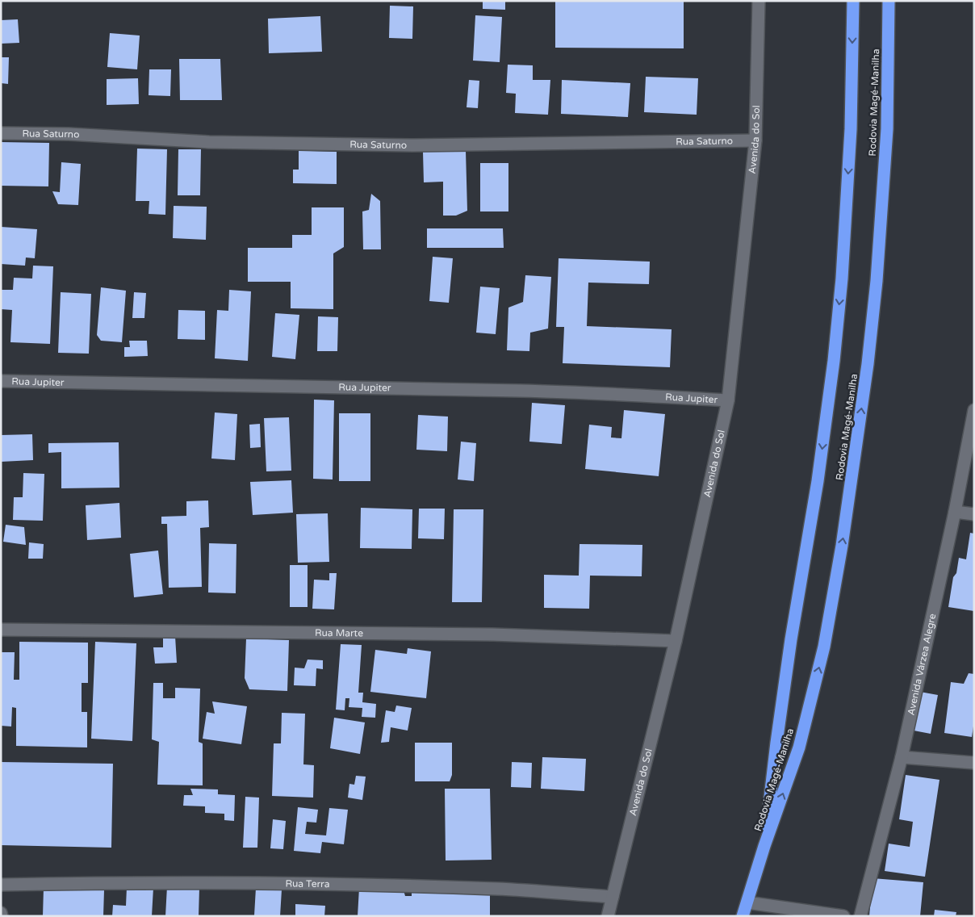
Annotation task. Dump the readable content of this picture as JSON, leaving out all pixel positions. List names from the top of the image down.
{
  "streets": {
    "highway": ["Rodovia Magé-Manilha"],
    "street": [
      "Rua Saturno",
      "Avenida do Sol",
      "Rua Jupiter",
      "Rua Marte",
      "Avenida Várzea Alegre",
      "Rua Terra"
    ]
  },
  "crossings": [
    ["Rua Saturno", "Avenida do Sol"],
    ["Avenida do Sol", "Rua Jupiter"],
    ["Avenida do Sol", "Rua Marte"],
    ["Avenida do Sol", "Rua Terra"]
  ]
}
